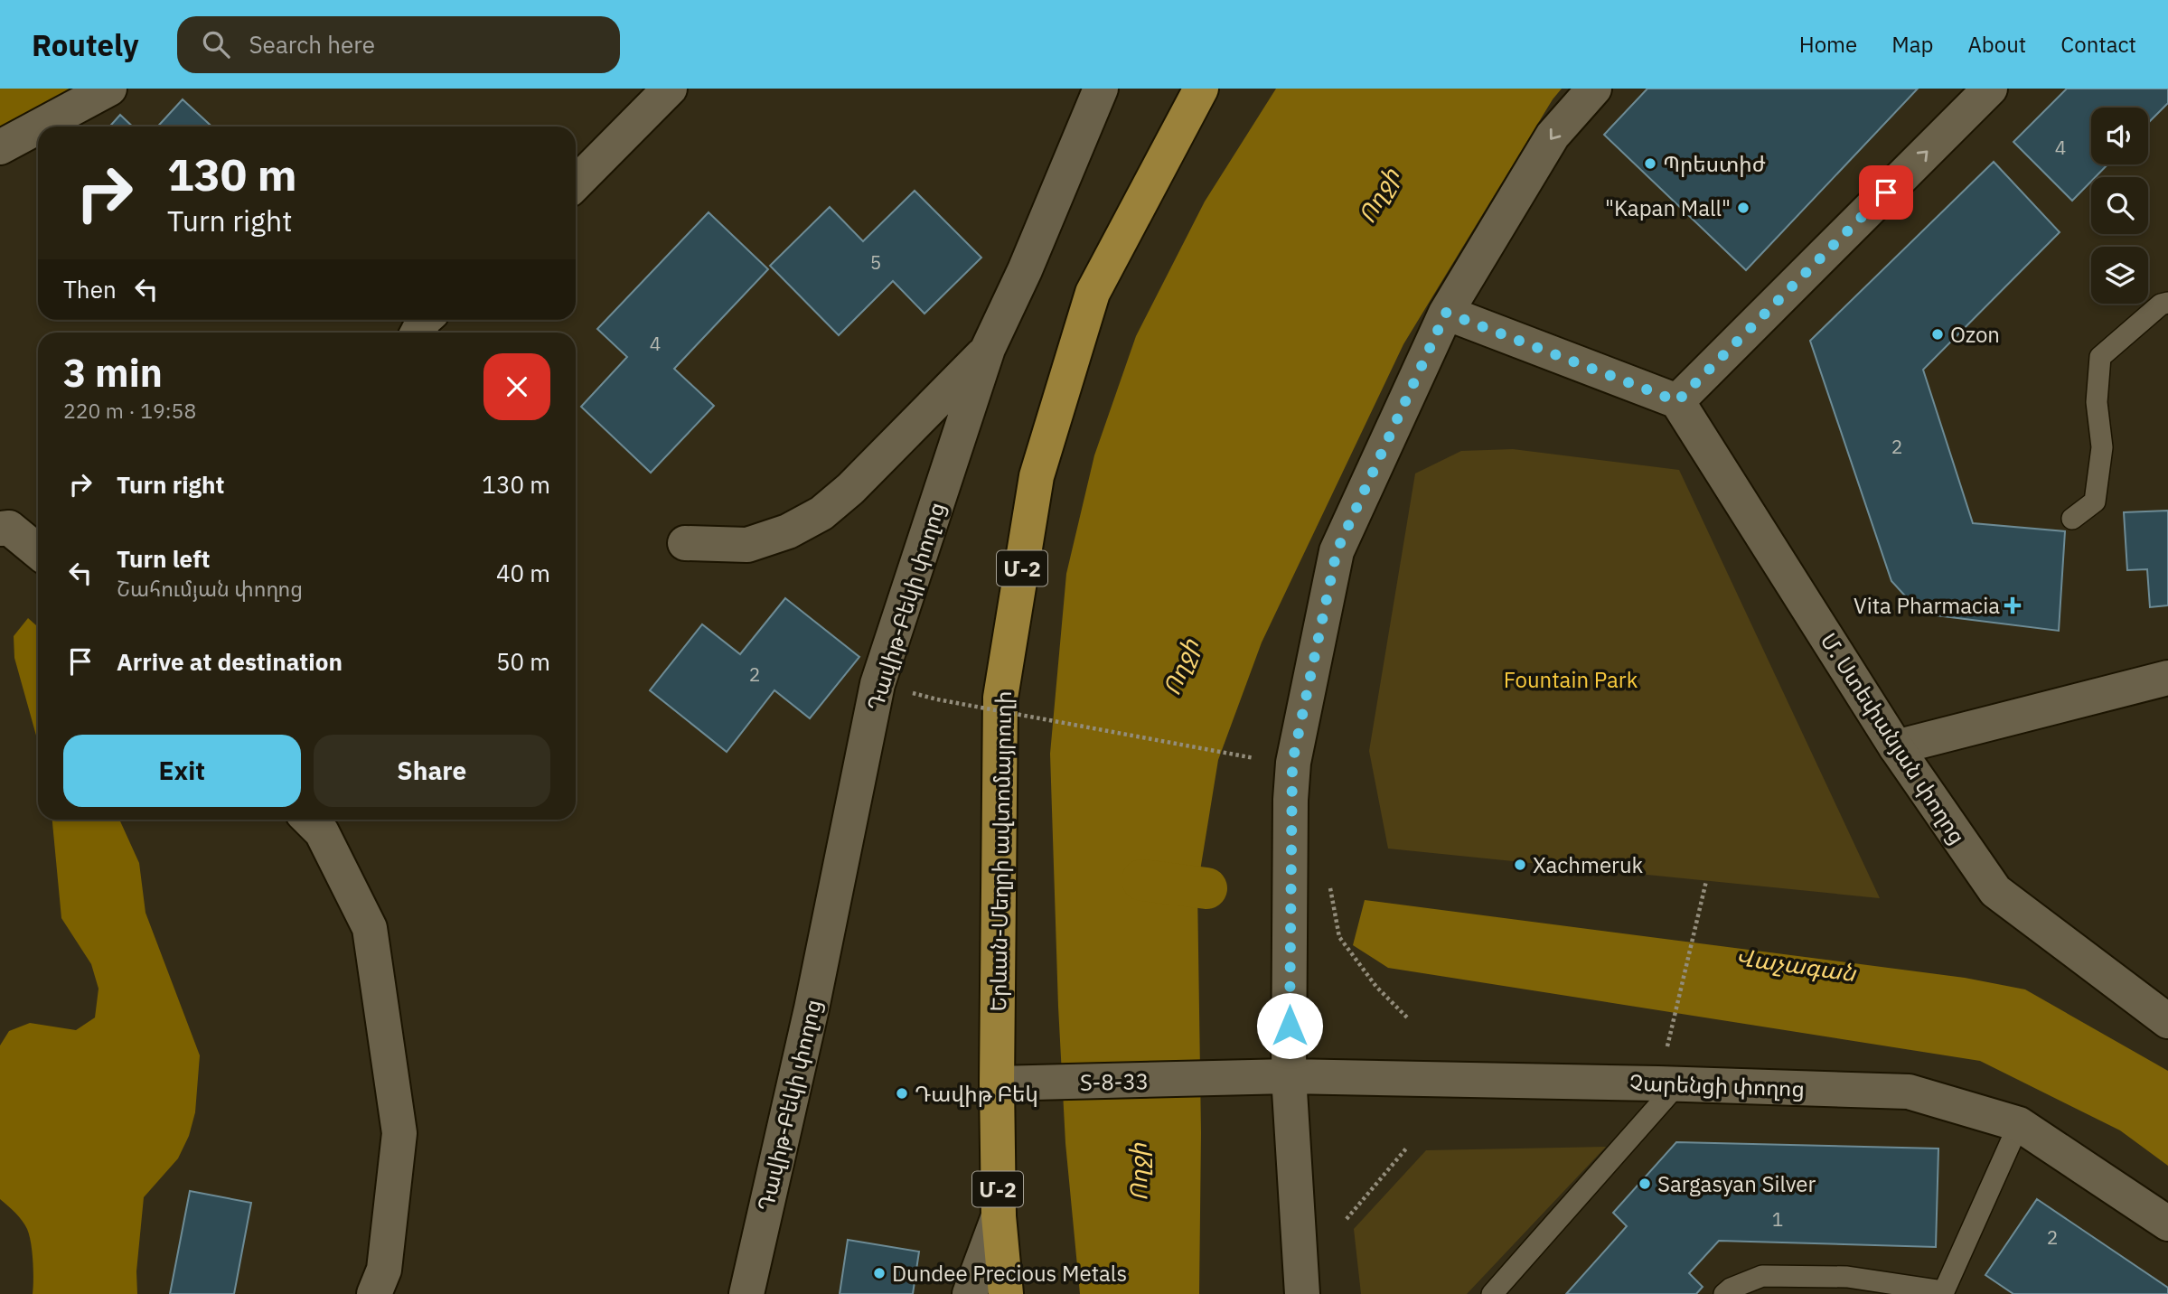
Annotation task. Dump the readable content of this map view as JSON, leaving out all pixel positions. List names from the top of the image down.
{
  "streets": {
    "highway": ["Մ-2", "Երևան-Մեղրի ավտոմայրուղի"],
    "street": [
      "Դավիթ-Բեկի փողոց",
      "Մ. Ստեփանյան փողոց",
      "Տ-8-33",
      "Չարենցի փողոց"
    ]
  },
  "crossings": [
    ["Մ-2", "Երևան-Մեղրի ավտոմայրուղի"],
    ["Մ-2", "Տ-8-33"],
    ["Երևան-Մեղրի ավտոմայրուղի", "Տ-8-33"],
    ["Տ-8-33", "Չարենցի փողոց"]
  ],
  "water": ["Ողջի", "Վաչագան"],
  "parks": ["Fountain Park"],
  "places": {
    "other": [
      "Պրեստիժ",
      "\"Kapan Mall\"",
      "Ozon",
      "Xachmeruk",
      "Դավիթ Բեկ",
      "Sargasyan Silver",
      "Dundee Precious Metals"
    ],
    "health": ["Vita Pharmacia"]
  },
  "house_numbers": [
    "4",
    "5",
    "4",
    "2",
    "2",
    "1",
    "2"
  ],
  "page": {
    "header": "Routely",
    "search": "Search here",
    "nav": [
      "Home",
      "Map",
      "About",
      "Contact"
    ],
    "turn": ["130 m", "Turn right"],
    "then": "Then",
    "heading": ["3 min", "220 m · 19:58"],
    "list": [
      {
        "name": "Turn right",
        "value": "130 m"
      },
      {
        "name": "Turn left",
        "note": "Շահումյան փողոց",
        "value": "40 m"
      },
      {
        "name": "Arrive at destination",
        "value": "50 m"
      }
    ],
    "buttons": ["Exit", "Share"]
  }
}
